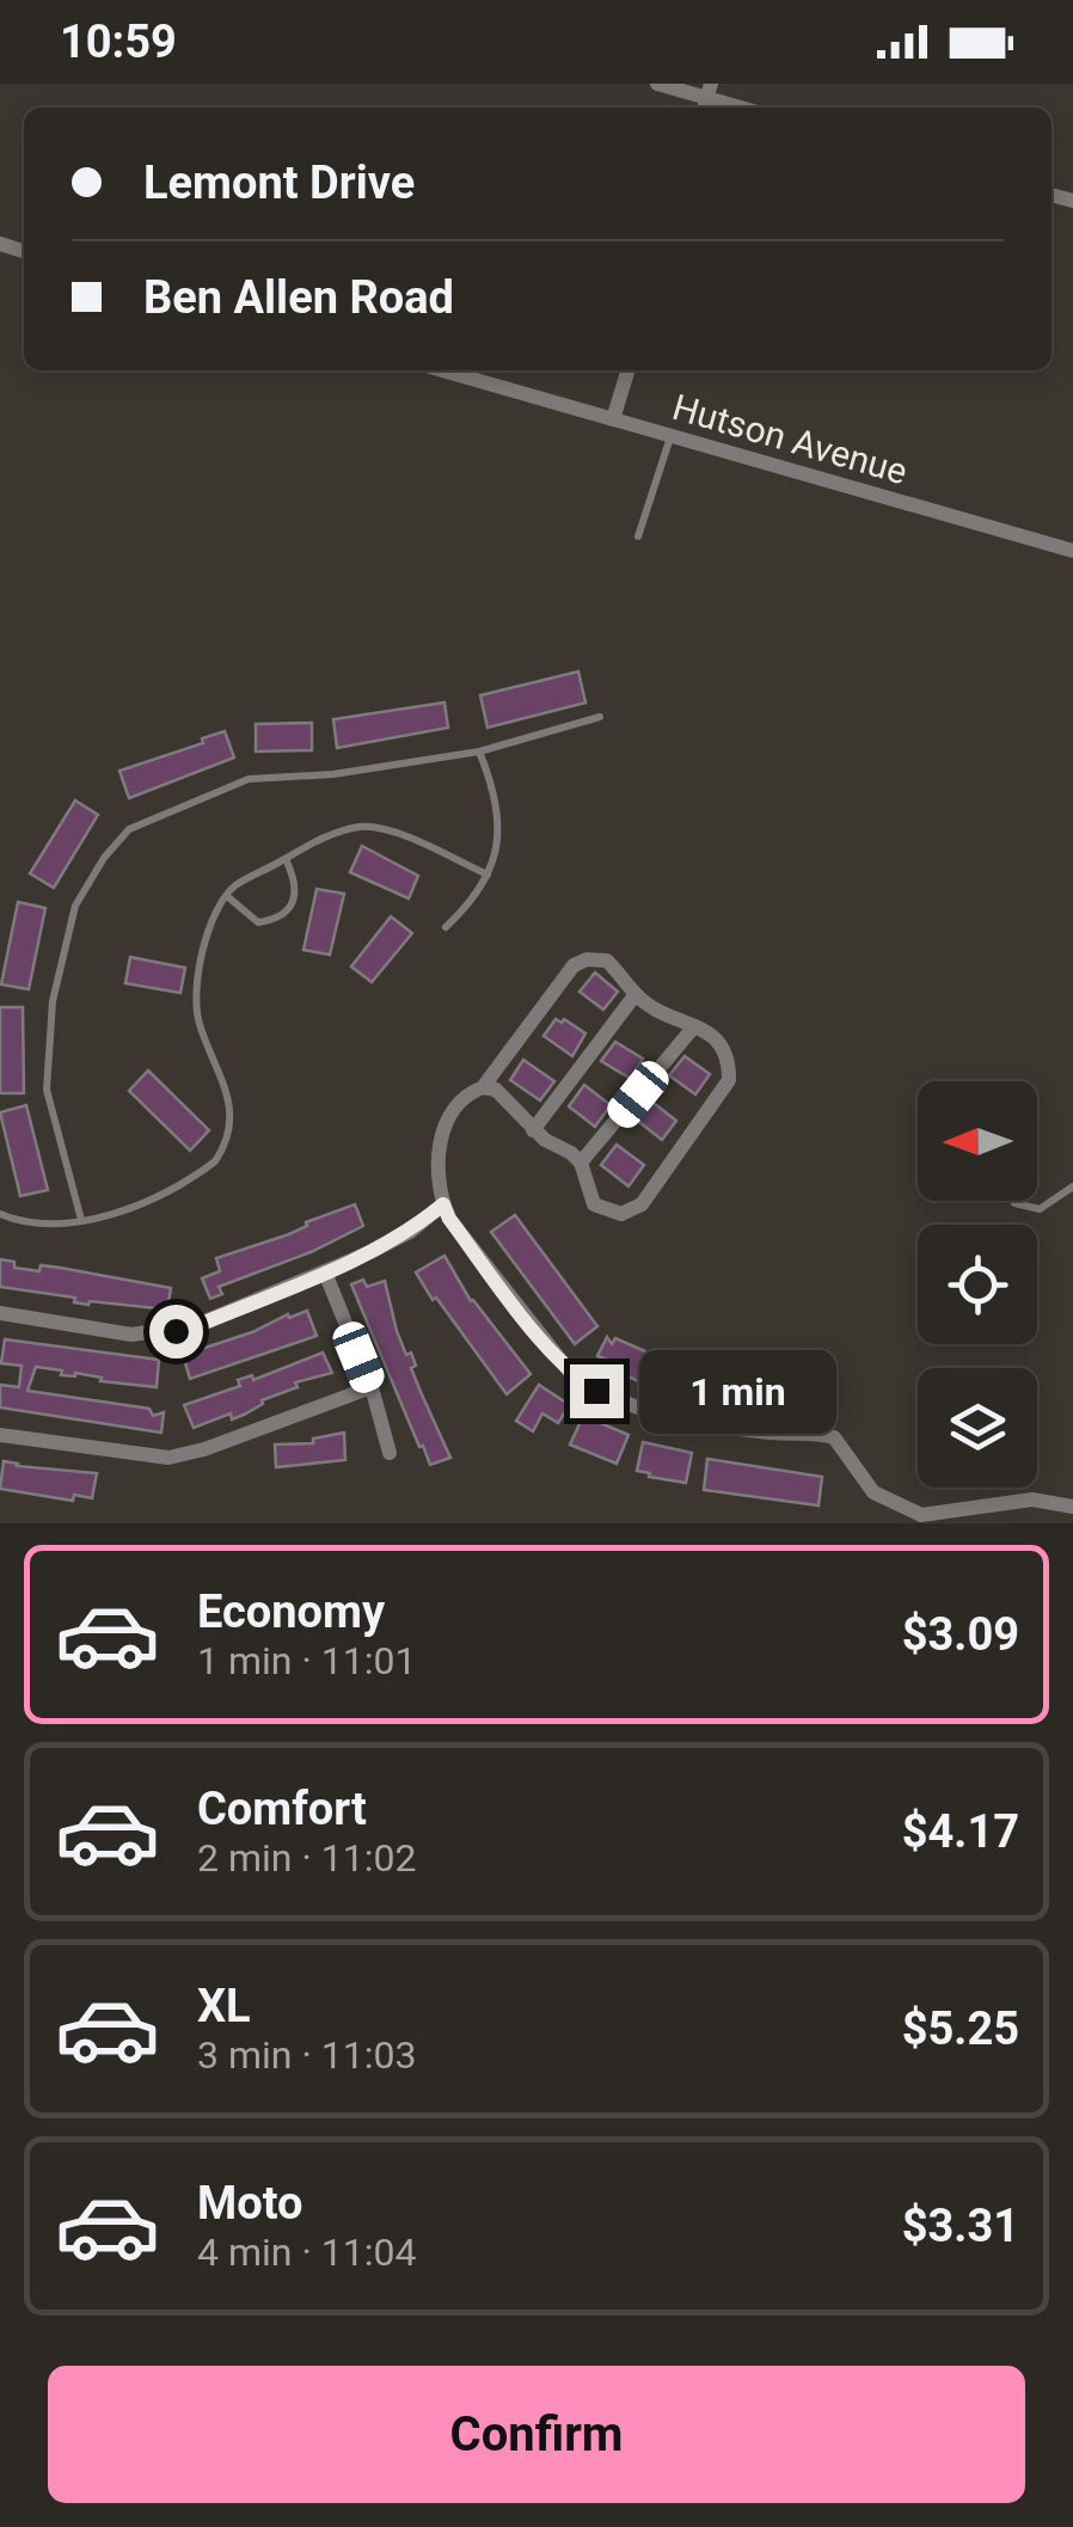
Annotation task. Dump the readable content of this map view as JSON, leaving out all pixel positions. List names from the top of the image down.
{
  "streets": {
    "street": ["Hutson Avenue"]
  },
  "north": "left",
  "page": {
    "status": "10:59",
    "banner": ["Lemont Drive", "Ben Allen Road"],
    "bubble": "1 min",
    "list": [
      {
        "name": "Economy",
        "note": "1 min · 11:01",
        "value": "$3.09"
      },
      {
        "name": "Comfort",
        "note": "2 min · 11:02",
        "value": "$4.17"
      },
      {
        "name": "XL",
        "note": "3 min · 11:03",
        "value": "$5.25"
      },
      {
        "name": "Moto",
        "note": "4 min · 11:04",
        "value": "$3.31"
      }
    ],
    "buttons": "Confirm"
  }
}
